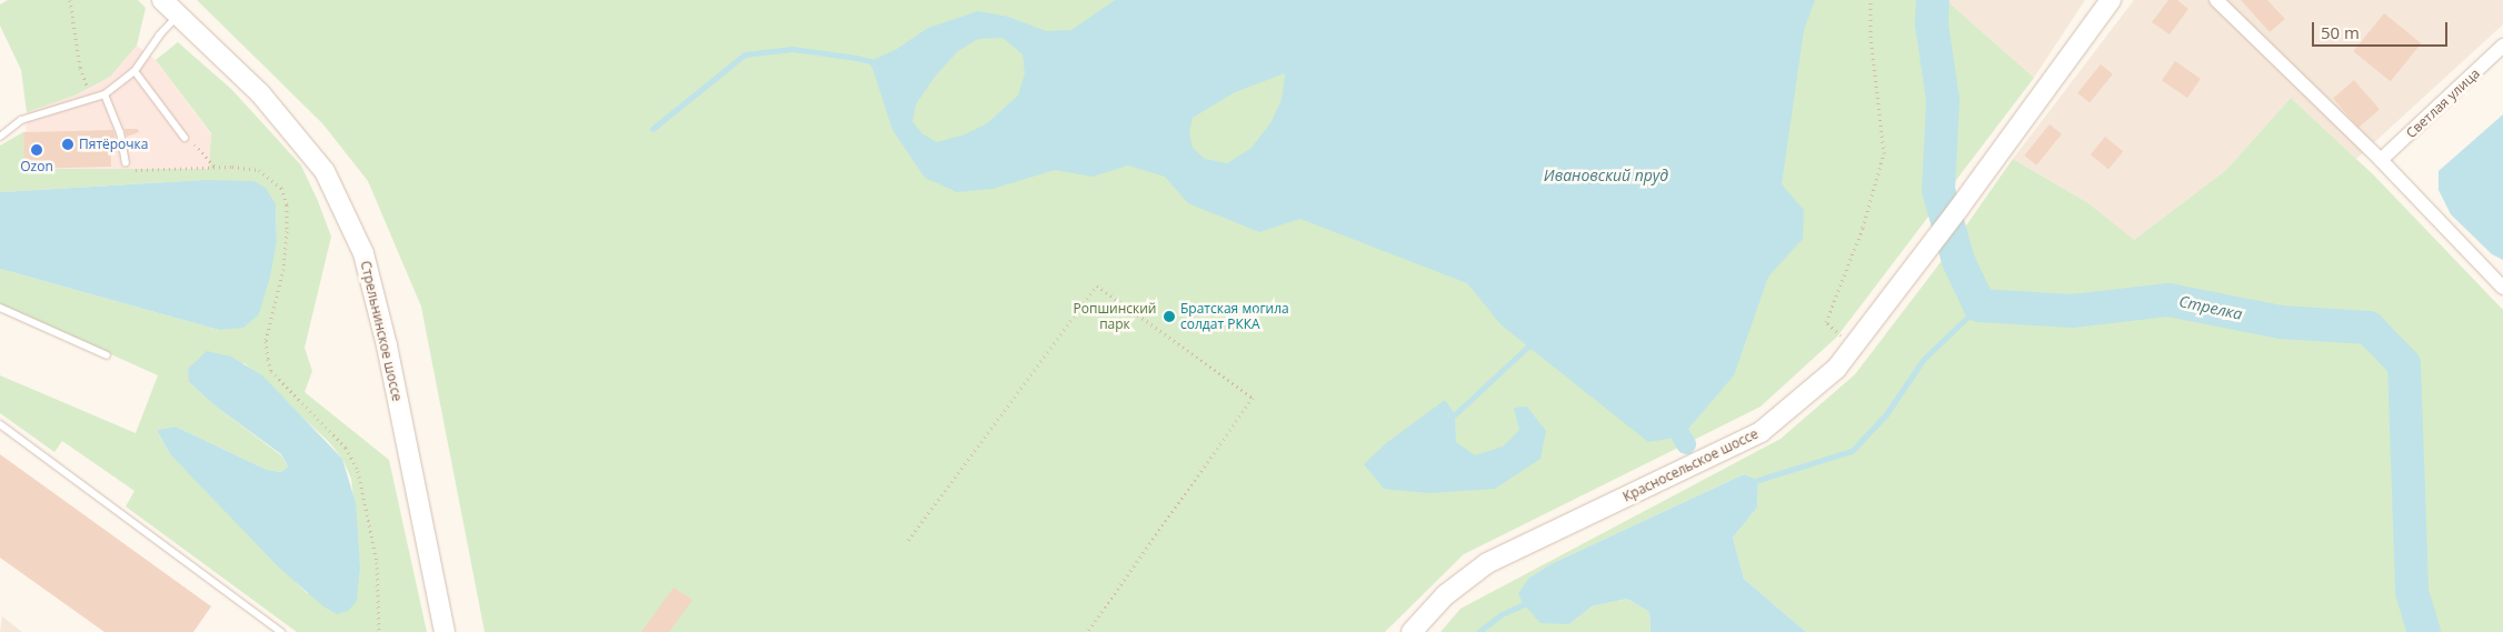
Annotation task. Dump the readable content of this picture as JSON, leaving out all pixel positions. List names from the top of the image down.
{
  "streets": {
    "main road": ["Стрельнинское шоссе", "Красносельское шоссе"],
    "street": ["Светлая улица"]
  },
  "water": ["Ивановский пруд", "Стрелка"],
  "parks": ["Ропшинский парк"],
  "places": ["Пятёрочка", "Ozon", "Братская могила солдат РККА"],
  "scale_bar": "50 m"
}
